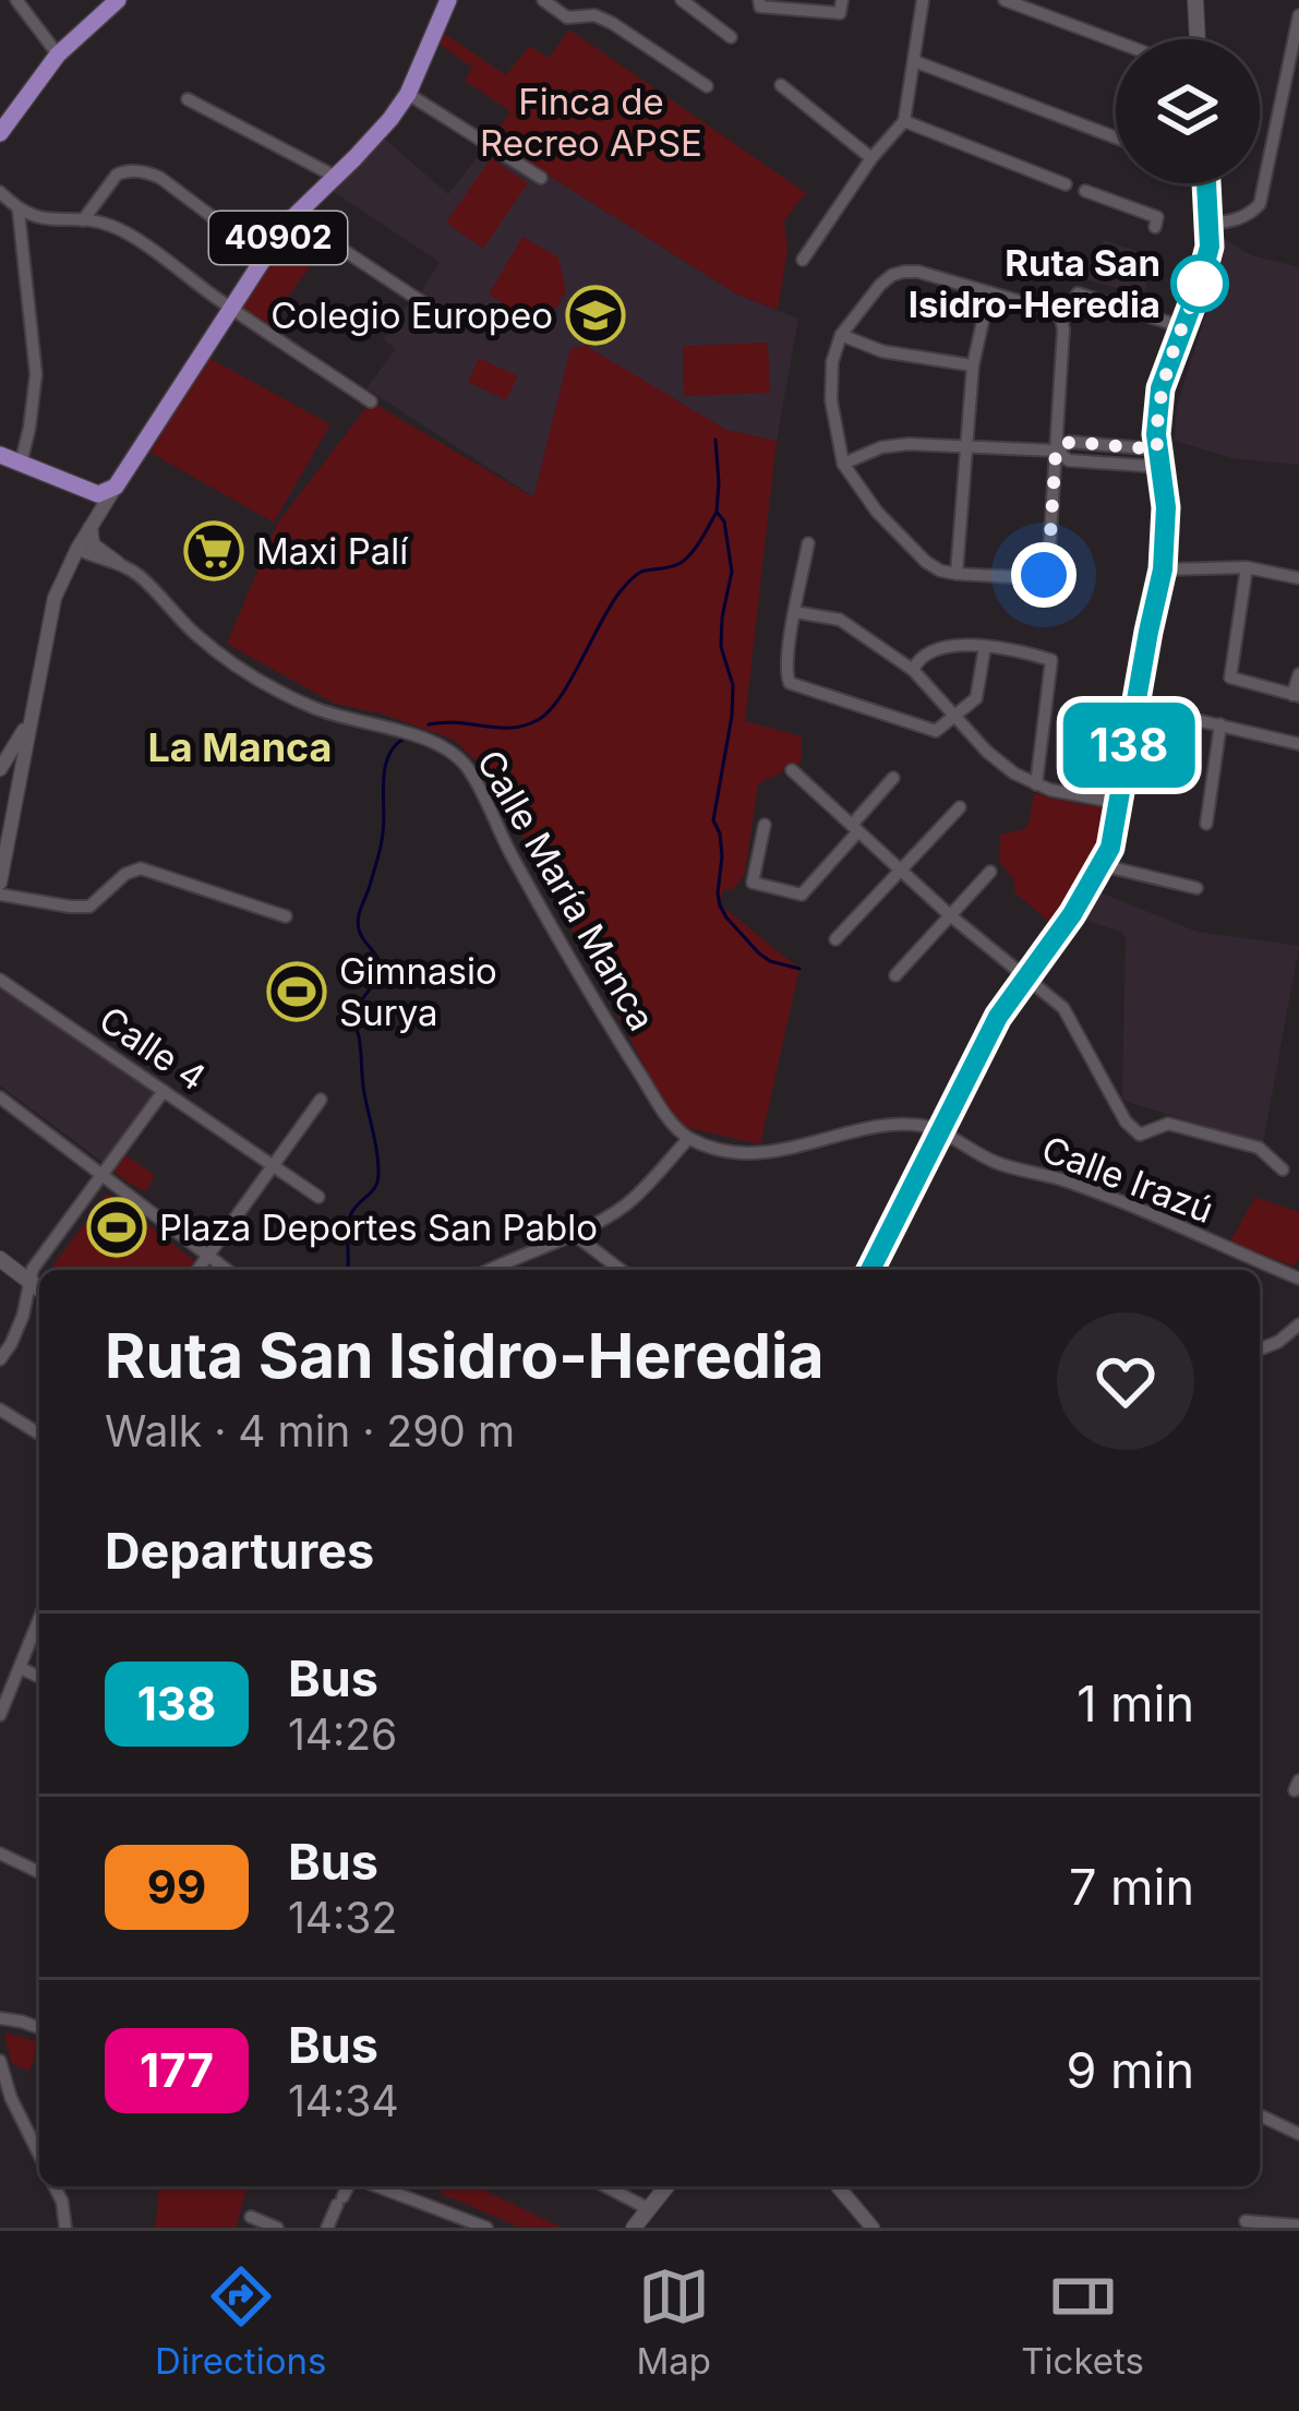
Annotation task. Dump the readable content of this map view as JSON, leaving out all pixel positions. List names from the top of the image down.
{
  "streets": {
    "main road": ["40902"],
    "street": ["Calle María Manca", "Calle 4", "Calle Irazú"]
  },
  "crossings": [
    ["40902", "Calle María Manca"]
  ],
  "districts": ["La Manca"],
  "parks": ["Finca de Recreo APSE"],
  "places": {
    "other": ["Ruta San Isidro-Heredia"],
    "school or university": ["Colegio Europeo"],
    "supermarket": ["Maxi Palí"],
    "sports": ["Gimnasio Surya", "Plaza Deportes San Pablo"]
  },
  "lines": ["bus line 138"],
  "page": {
    "on_map": "138",
    "heading": [
      ["Ruta San Isidro-Heredia", "Walk · 4 min · 290 m"],
      "Departures"
    ],
    "list": [
      {
        "mark": "138",
        "name": "Bus",
        "note": "14:26",
        "value": "1 min"
      },
      {
        "mark": "99",
        "name": "Bus",
        "note": "14:32",
        "value": "7 min"
      },
      {
        "mark": "177",
        "name": "Bus",
        "note": "14:34",
        "value": "9 min"
      }
    ],
    "tabs": ["Directions", "Map", "Tickets"]
  }
}
